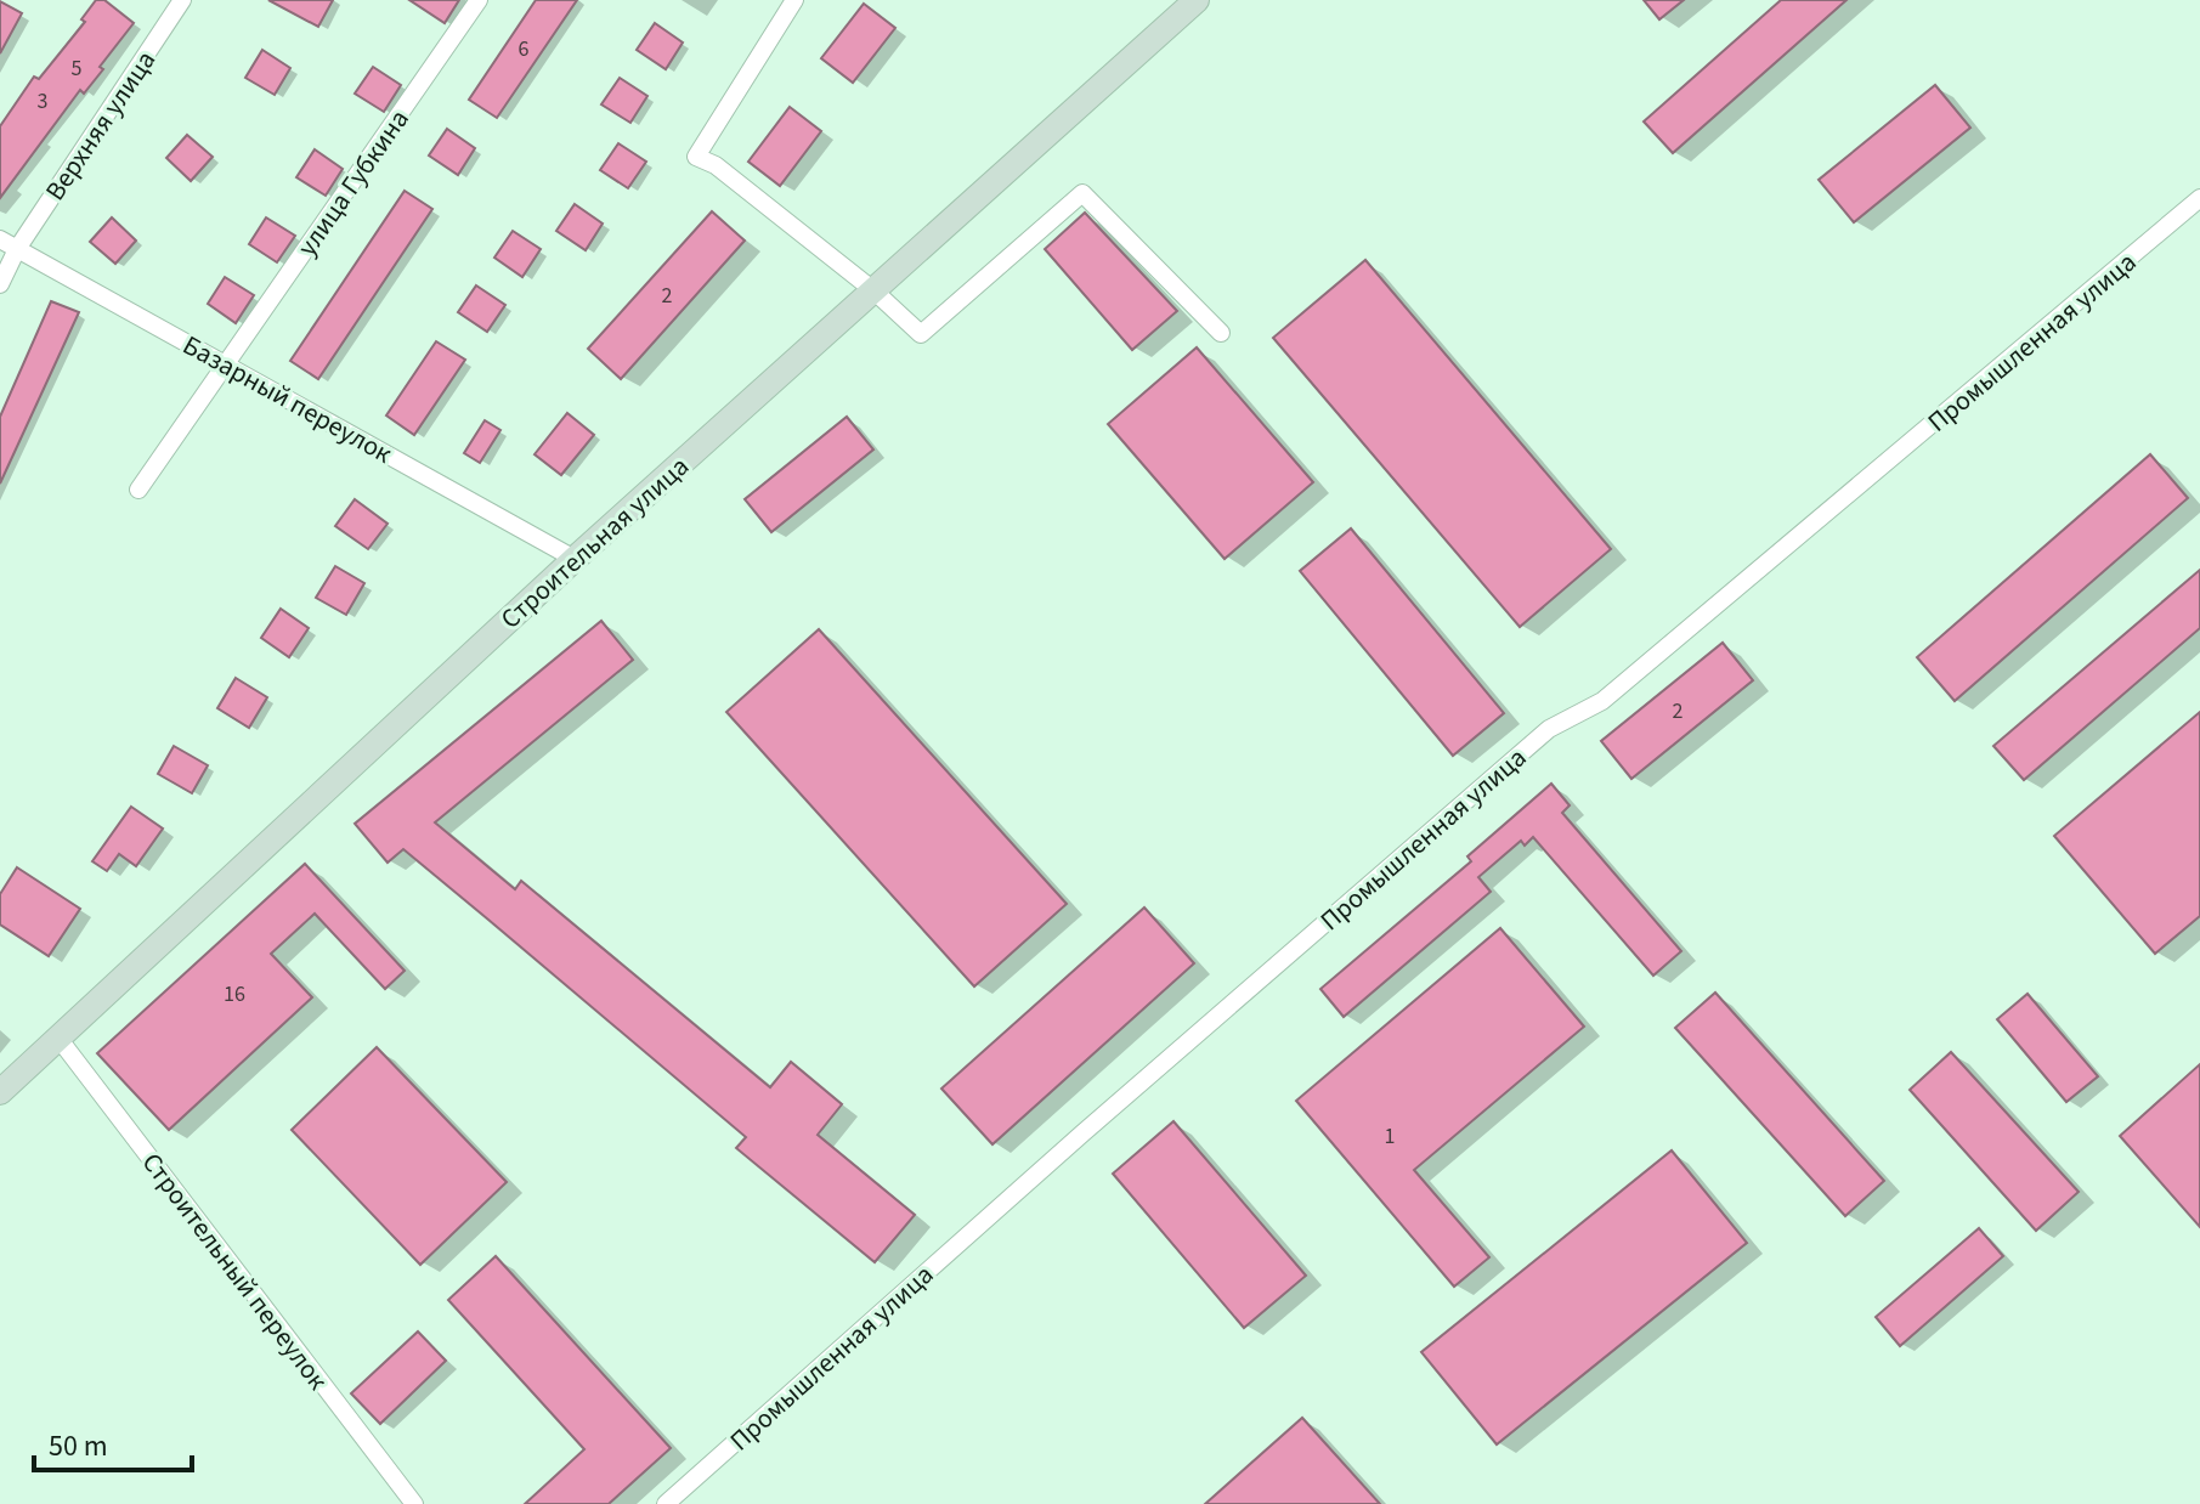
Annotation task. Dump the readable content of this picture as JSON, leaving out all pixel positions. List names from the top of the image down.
{
  "streets": {
    "main road": ["Строительная улица"],
    "street": [
      "Верхняя улица",
      "улица Губкина",
      "Промышленная улица",
      "Базарный переулок",
      "Строительный переулок"
    ]
  },
  "crossings": [
    ["Верхняя улица", "Базарный переулок"],
    ["улица Губкина", "Базарный переулок"],
    ["Базарный переулок", "Строительная улица"],
    ["Строительная улица", "Строительный переулок"]
  ],
  "house_numbers": [
    "6",
    "5",
    "3",
    "2",
    "2",
    "16",
    "1"
  ],
  "scale_bar": "50 m"
}
